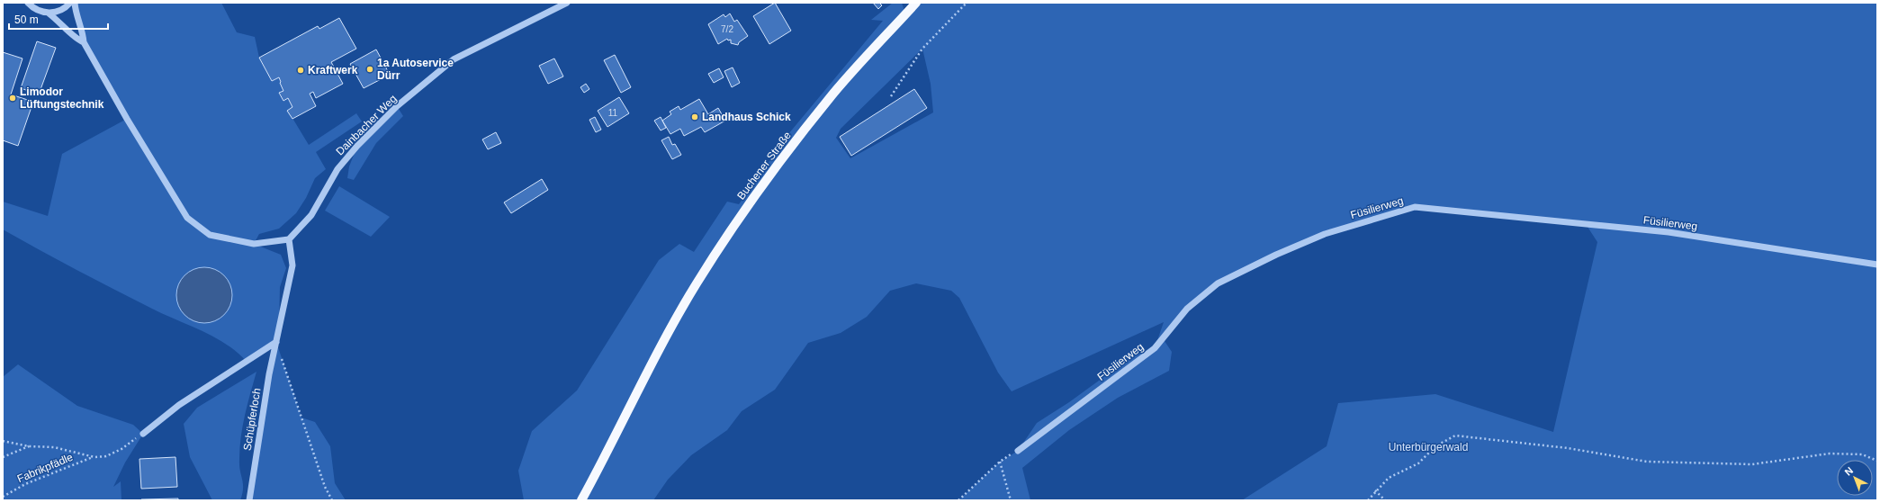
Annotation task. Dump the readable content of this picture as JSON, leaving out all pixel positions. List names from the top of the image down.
{
  "streets": {
    "main road": ["Buchener Straße"],
    "street": ["Dainbacher Weg", "Füsilierweg", "Schüpferloch"],
    "path": ["Fabrikpfädle"]
  },
  "crossings": [
    ["Dainbacher Weg", "Schüpferloch"]
  ],
  "parks": ["Unterbürgerwald"],
  "places": [
    "1a Autoservice Dürr",
    "Kraftwerk",
    "Limodor Lüftungstechnik",
    "Landhaus Schick"
  ],
  "house_numbers": ["7/2", "11"],
  "scale_bar": "50 m",
  "north": "top left"
}
